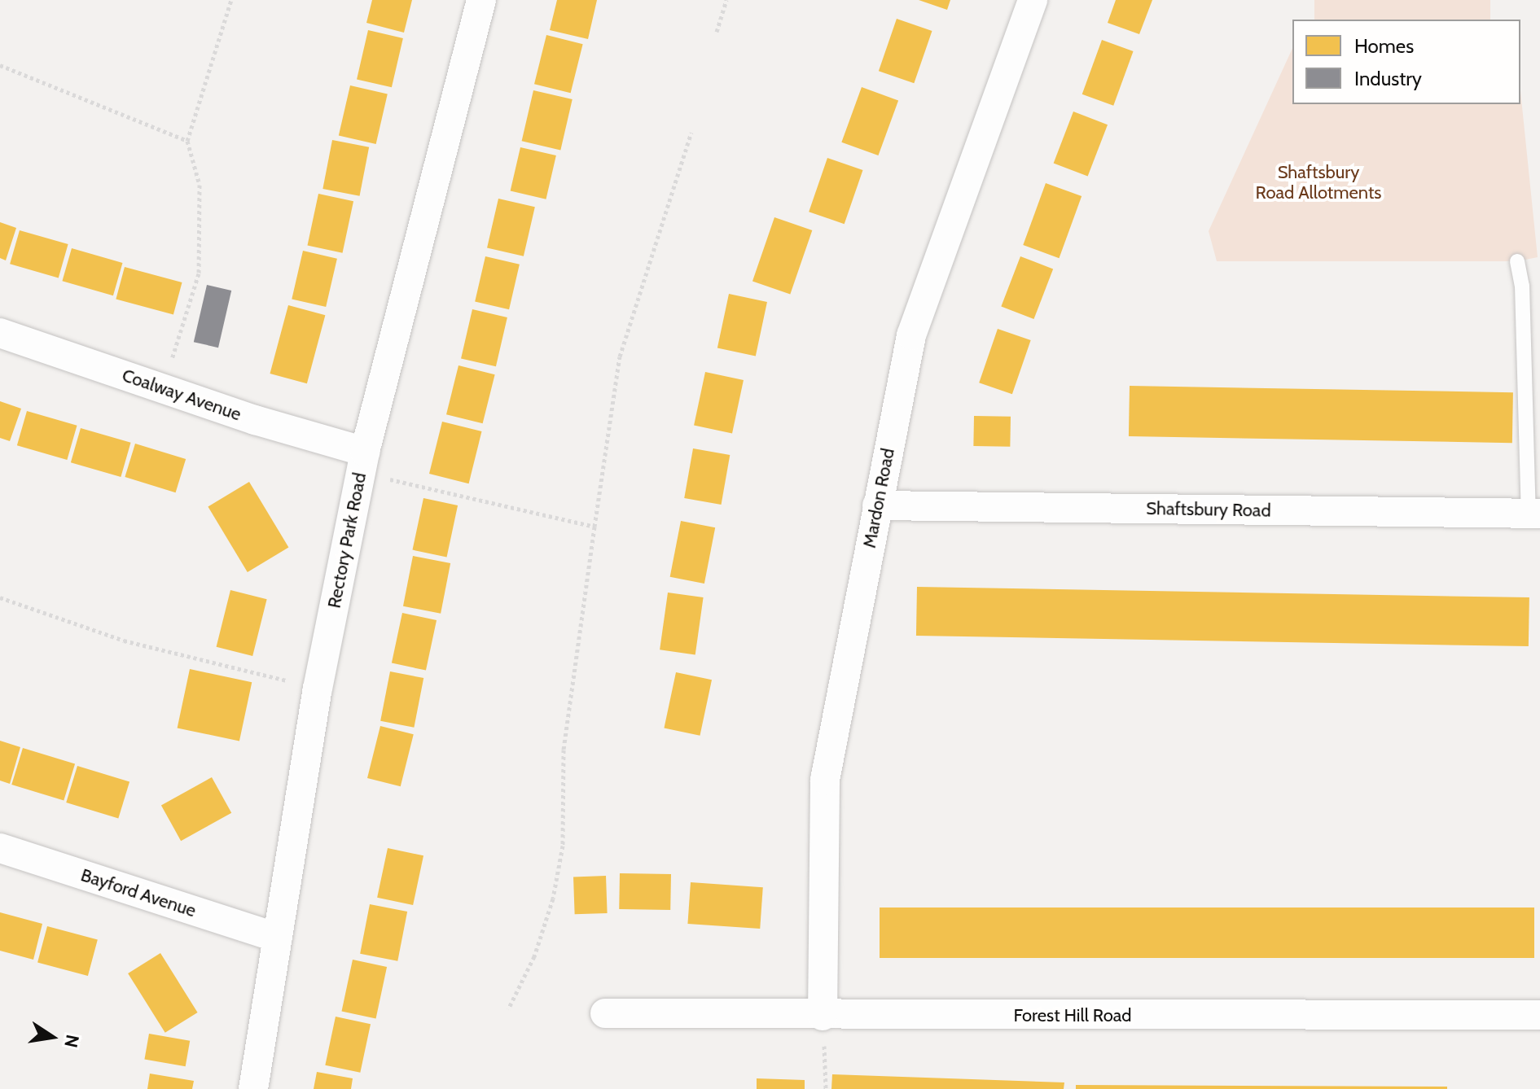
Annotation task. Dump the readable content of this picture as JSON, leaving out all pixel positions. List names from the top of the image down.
{
  "streets": {
    "street": [
      "Coalway Avenue",
      "Mardon Road",
      "Shaftsbury Road",
      "Rectory Park Road",
      "Bayford Avenue",
      "Forest Hill Road"
    ]
  },
  "crossings": [
    ["Coalway Avenue", "Rectory Park Road"],
    ["Mardon Road", "Shaftsbury Road"],
    ["Mardon Road", "Forest Hill Road"],
    ["Rectory Park Road", "Bayford Avenue"]
  ],
  "parks": ["Shaftsbury Road Allotments"],
  "legend": ["Homes", "Industry"],
  "north": "right"
}
